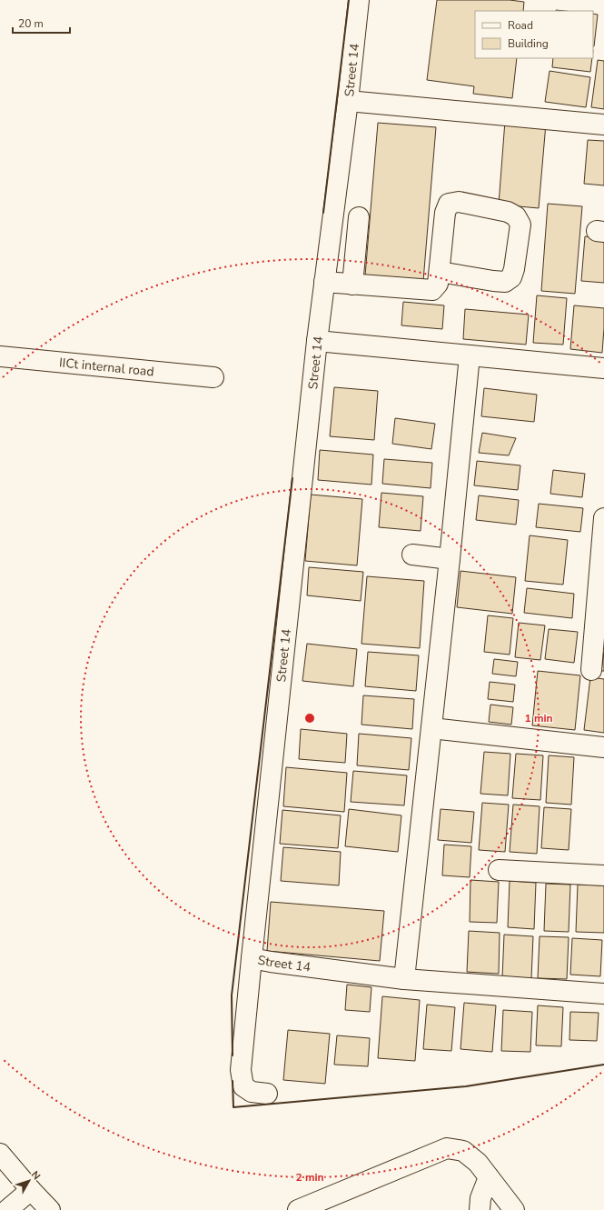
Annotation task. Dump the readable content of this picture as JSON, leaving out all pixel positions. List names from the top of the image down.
{
  "streets": {
    "street": ["Street 14", "IICt internal road"]
  },
  "legend": ["Road", "Building"],
  "scale_bar": "20 m",
  "north": "top right",
  "rings": ["1 min", "2 min"]
}
